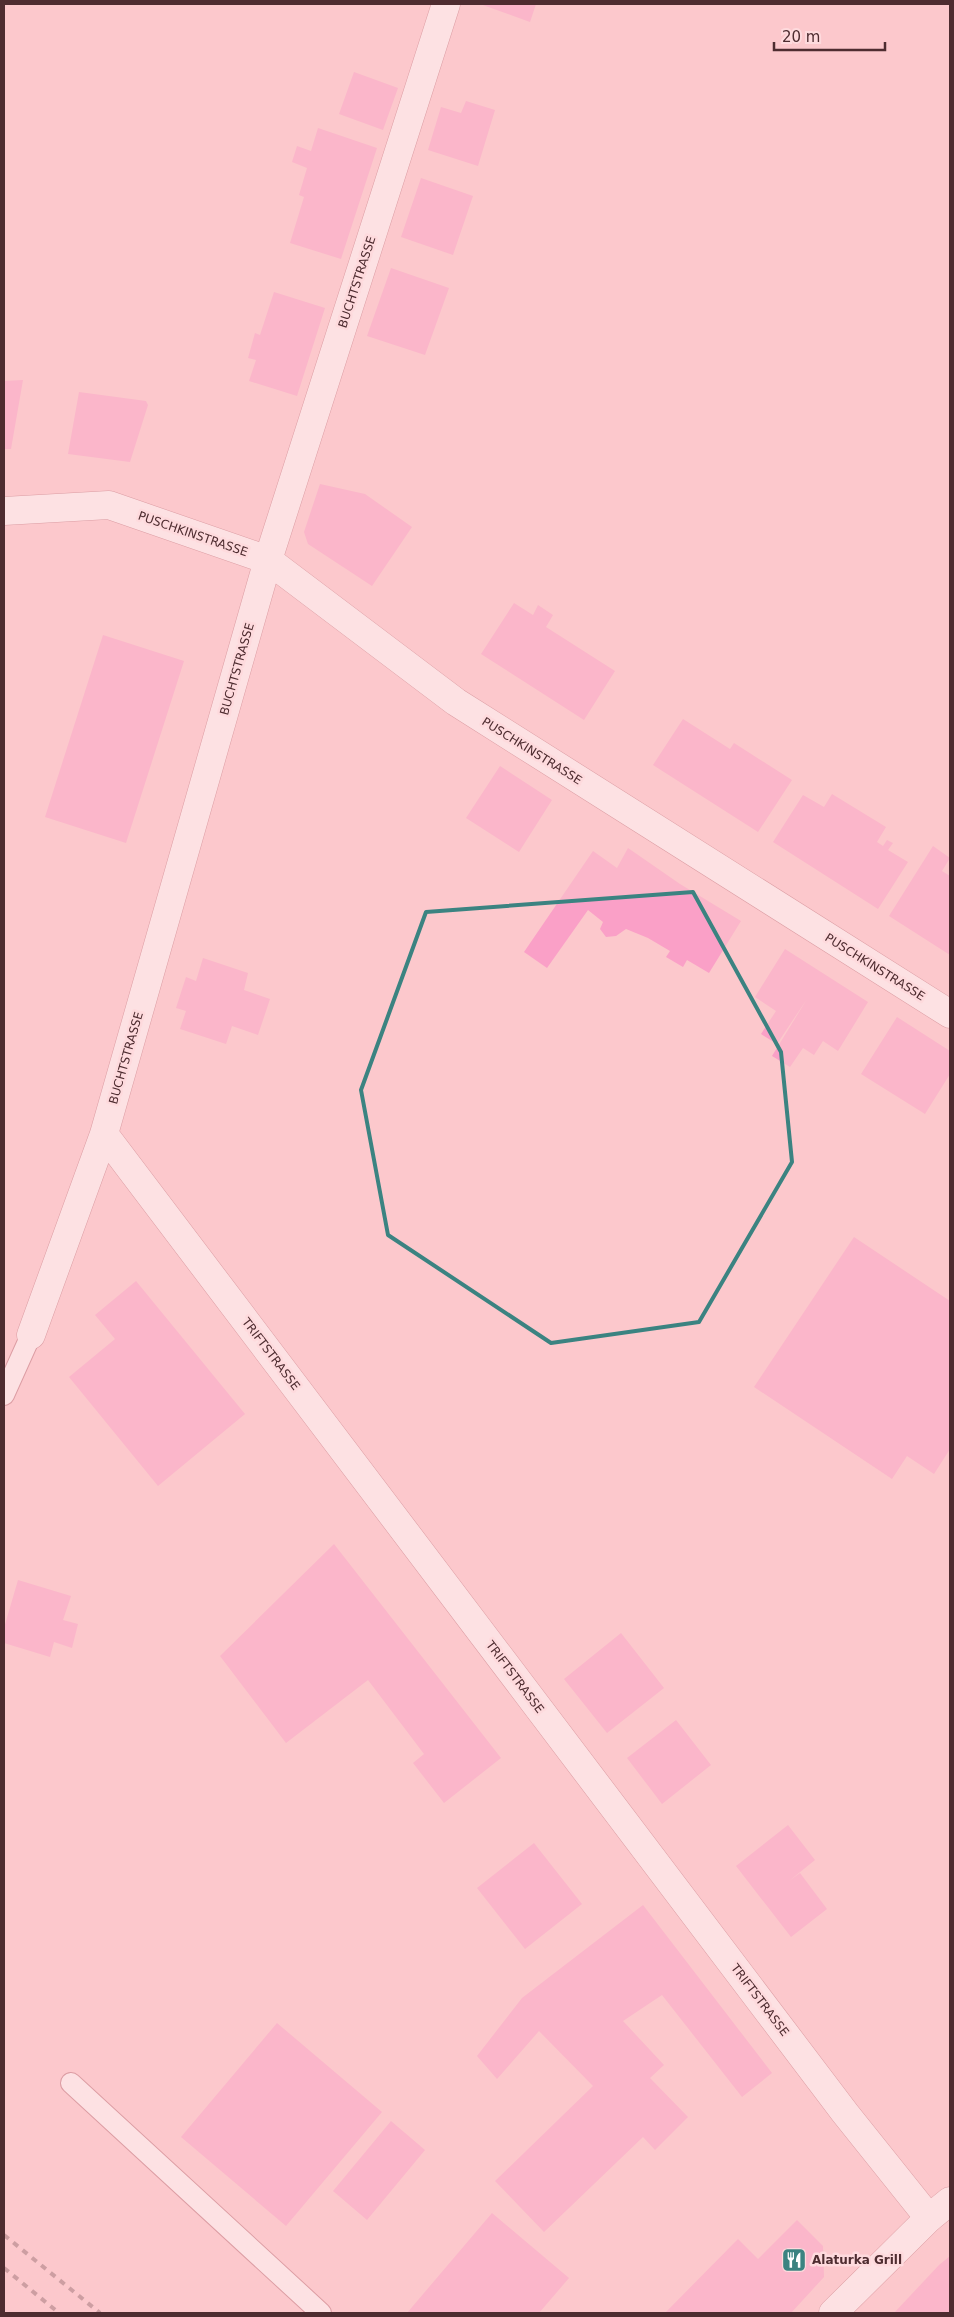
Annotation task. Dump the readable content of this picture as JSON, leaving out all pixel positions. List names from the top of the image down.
{
  "streets": {
    "street": ["BUCHTSTRASSE", "PUSCHKINSTRASSE", "TRIFTSTRASSE"]
  },
  "crossings": [
    ["BUCHTSTRASSE", "PUSCHKINSTRASSE"],
    ["BUCHTSTRASSE", "TRIFTSTRASSE"]
  ],
  "places": {
    "restaurant": ["Alaturka Grill"]
  },
  "scale_bar": "20 m"
}
